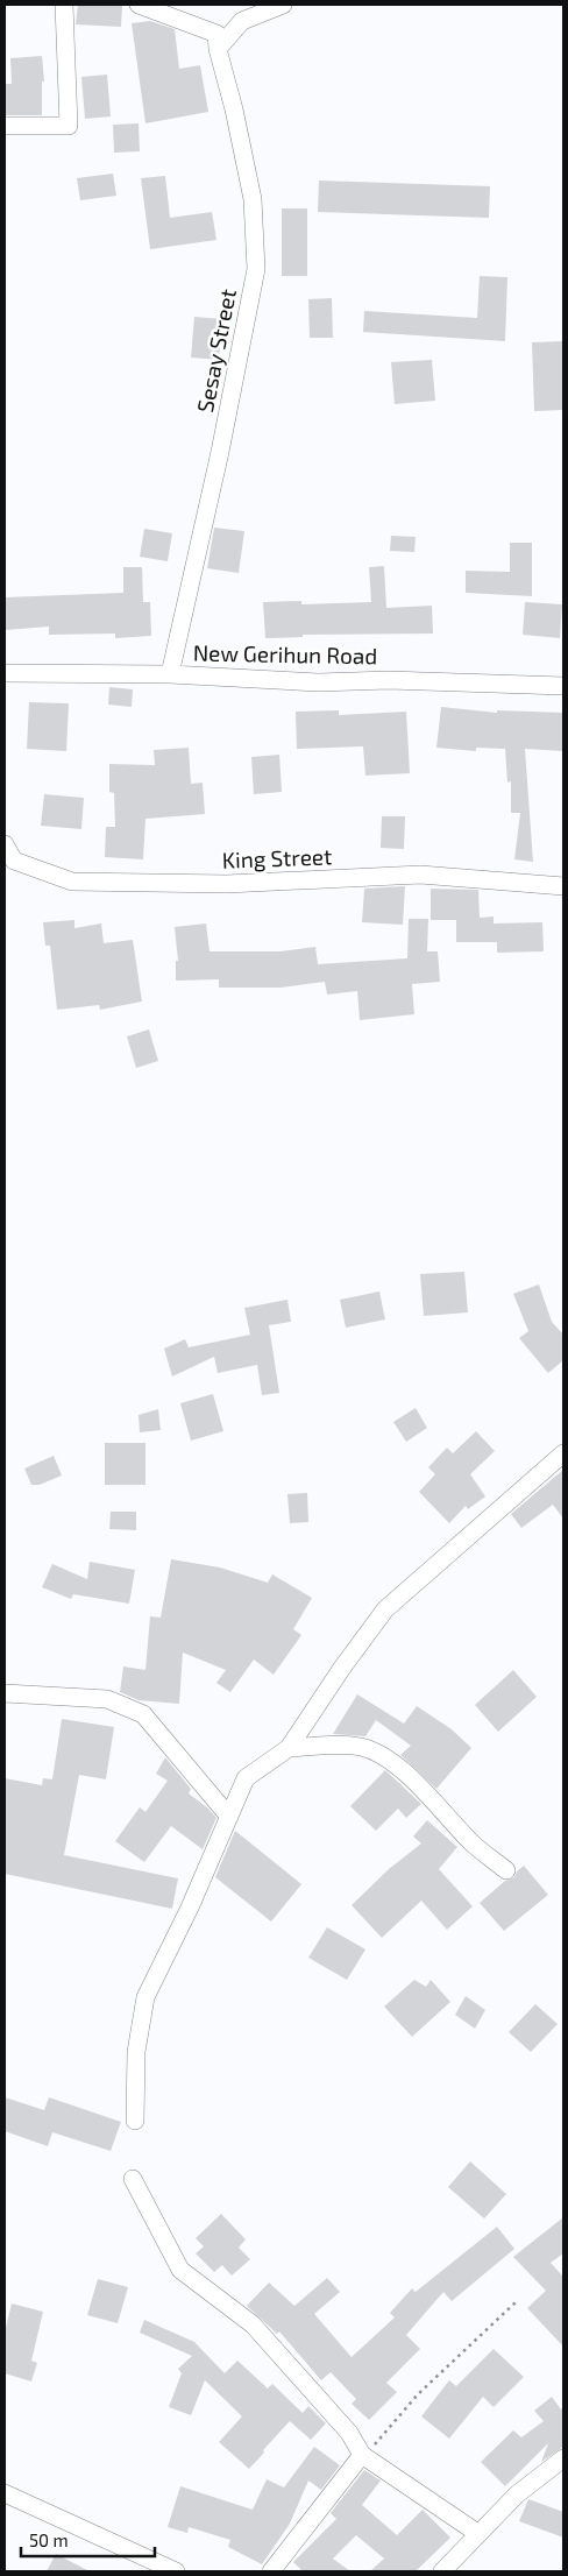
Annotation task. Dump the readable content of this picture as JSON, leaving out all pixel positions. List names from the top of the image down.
{
  "streets": {
    "street": ["Sesay Street", "New Gerihun Road", "King Street"]
  },
  "crossings": [
    ["Sesay Street", "New Gerihun Road"]
  ],
  "scale_bar": "50 m"
}
